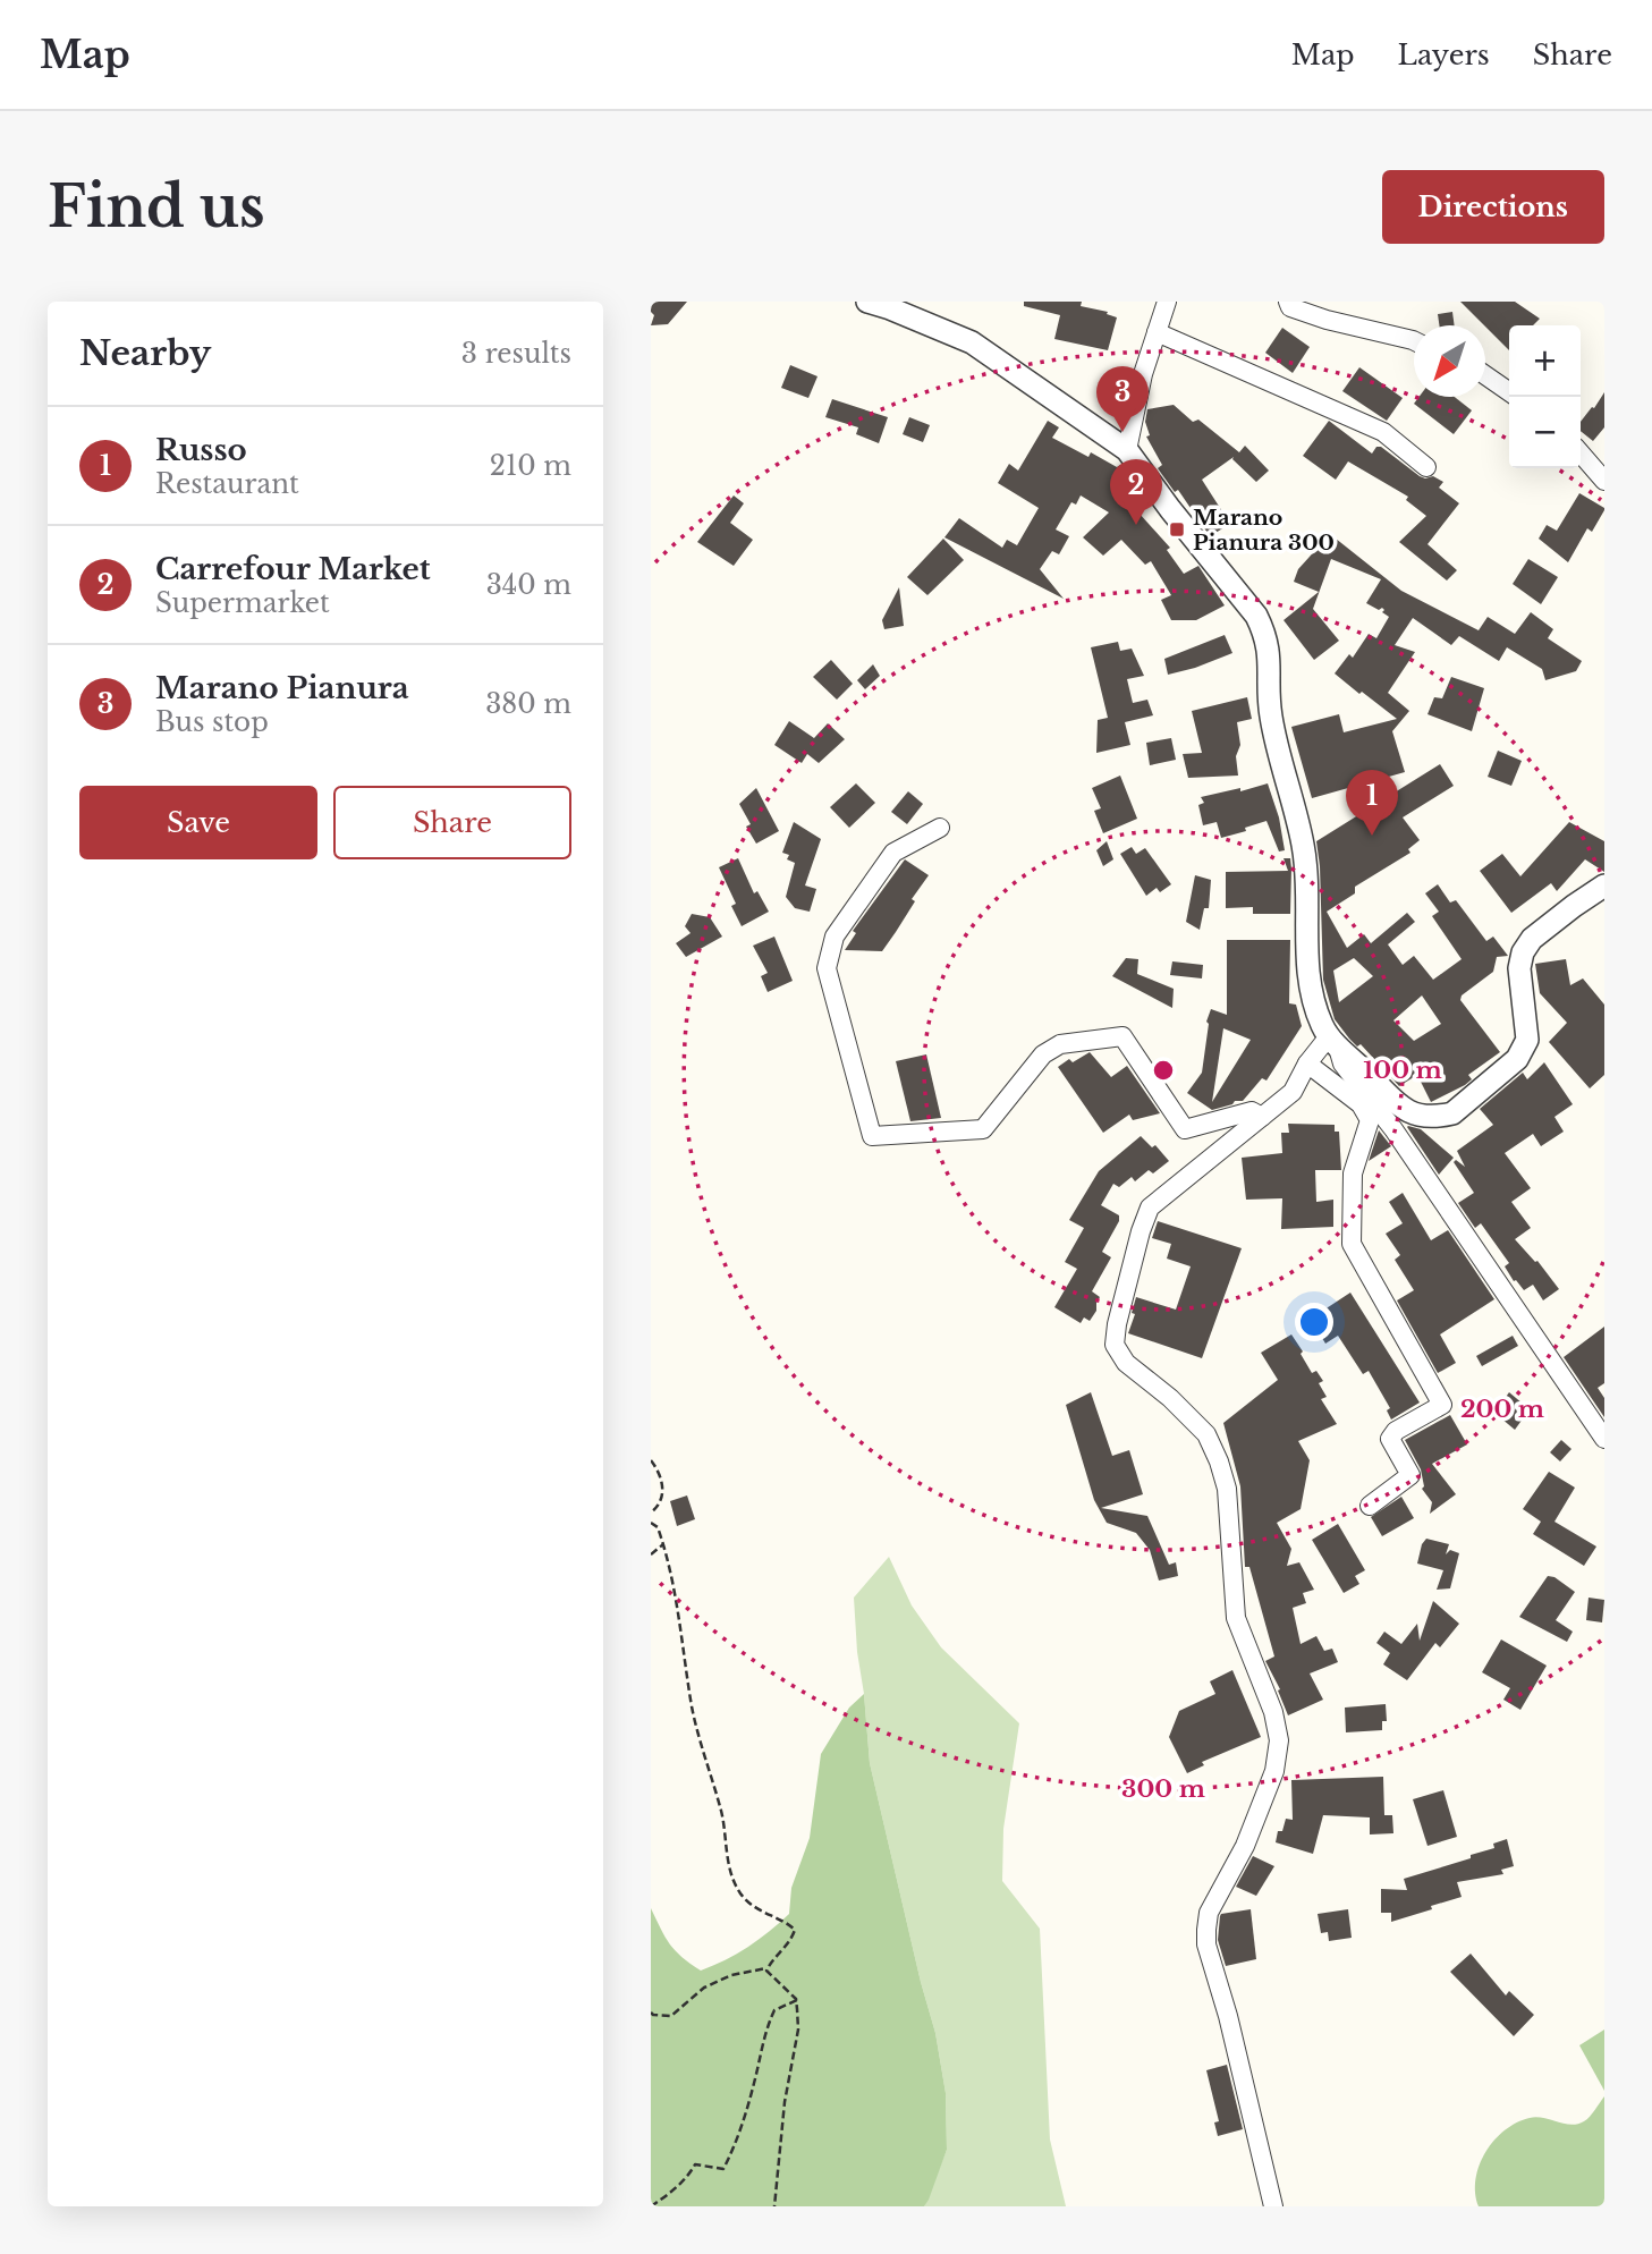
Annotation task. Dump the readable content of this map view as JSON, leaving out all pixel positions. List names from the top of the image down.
{
  "places": {
    "transit": ["Marano Pianura 300"]
  },
  "north": "bottom left",
  "page": {
    "header": "Map",
    "nav": ["Map", "Layers", "Share"],
    "buttons": [
      "Directions",
      ["Save", "Share"]
    ],
    "title": "Find us",
    "heading": ["Nearby", "3 results"],
    "map_buttons": ["+", "−"],
    "pins": ["3", "2", "1"],
    "list": [
      {
        "mark": "1",
        "name": "Russo",
        "note": "Restaurant",
        "value": "210 m"
      },
      {
        "mark": "2",
        "name": "Carrefour Market",
        "note": "Supermarket",
        "value": "340 m"
      },
      {
        "mark": "3",
        "name": "Marano Pianura",
        "note": "Bus stop",
        "value": "380 m"
      }
    ]
  },
  "rings": ["100 m", "200 m", "300 m"]
}
